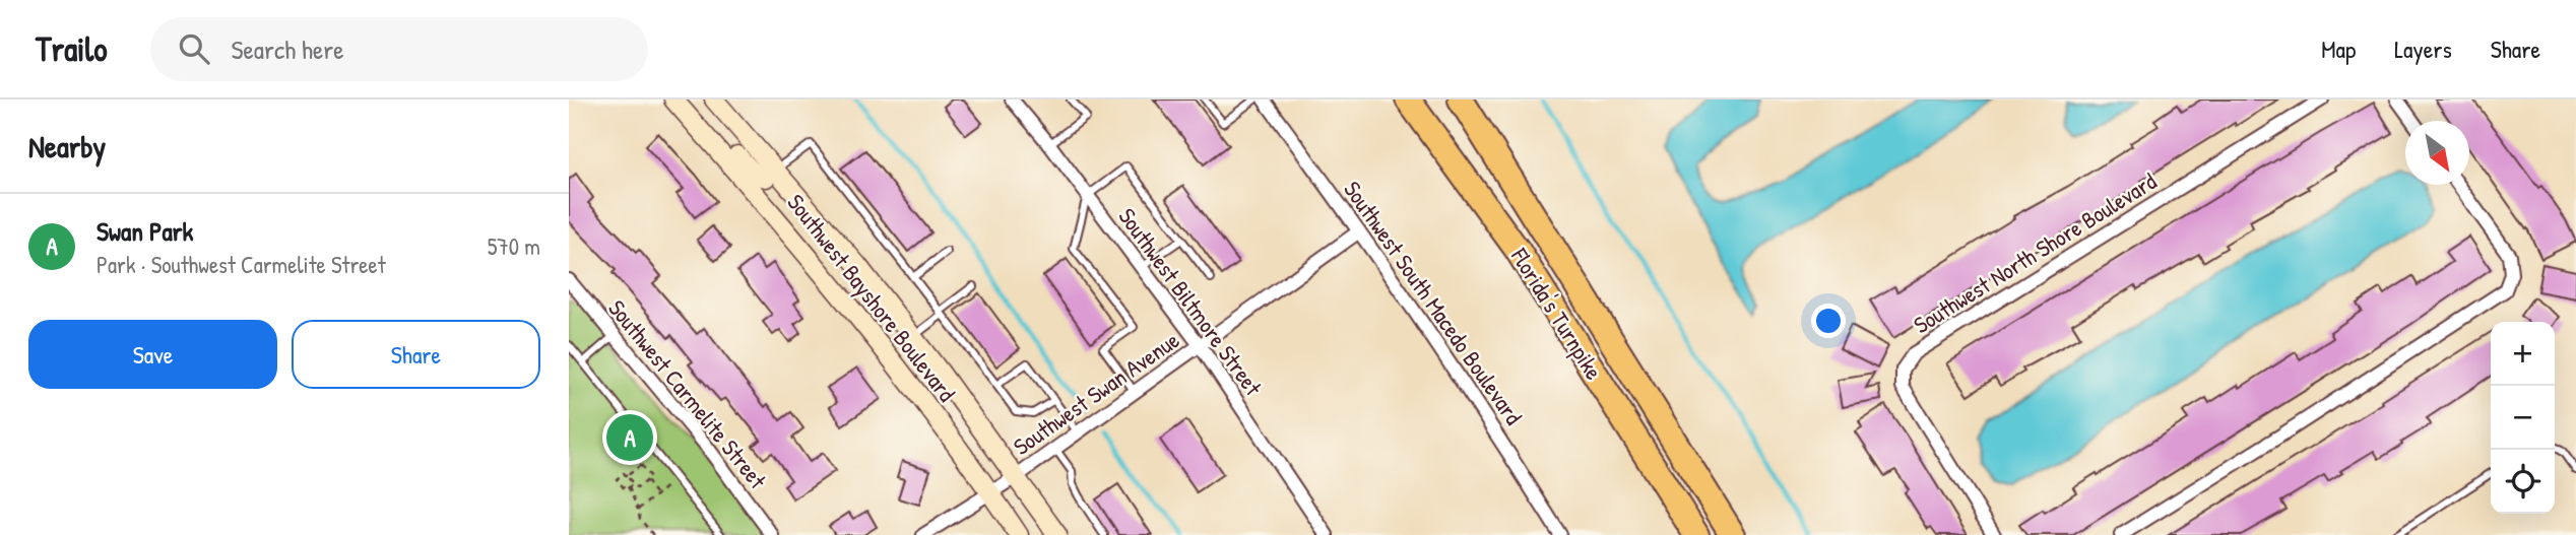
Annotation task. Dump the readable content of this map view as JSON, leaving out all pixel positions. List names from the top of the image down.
{
  "streets": {
    "highway": ["Florida's Turnpike"],
    "main road": ["Southwest Bayshore Boulevard"],
    "street": [
      "Southwest North Shore Boulevard",
      "Southwest Biltmore Street",
      "Southwest South Macedo Boulevard",
      "Southwest Swan Avenue",
      "Southwest Carmelite Street"
    ]
  },
  "crossings": [
    ["Southwest Bayshore Boulevard", "Southwest Swan Avenue"],
    ["Southwest Biltmore Street", "Southwest Swan Avenue"],
    ["Southwest South Macedo Boulevard", "Southwest Swan Avenue"]
  ],
  "north": "bottom right",
  "page": {
    "header": "Trailo",
    "search": "Search here",
    "nav": ["Map", "Layers", "Share"],
    "heading": "Nearby",
    "list": [
      {
        "mark": "A",
        "name": "Swan Park",
        "note": "Park · Southwest Carmelite Street",
        "value": "570 m"
      }
    ],
    "buttons": ["Save", "Share"],
    "map_buttons": ["+", "−"],
    "pins": "A"
  }
}
